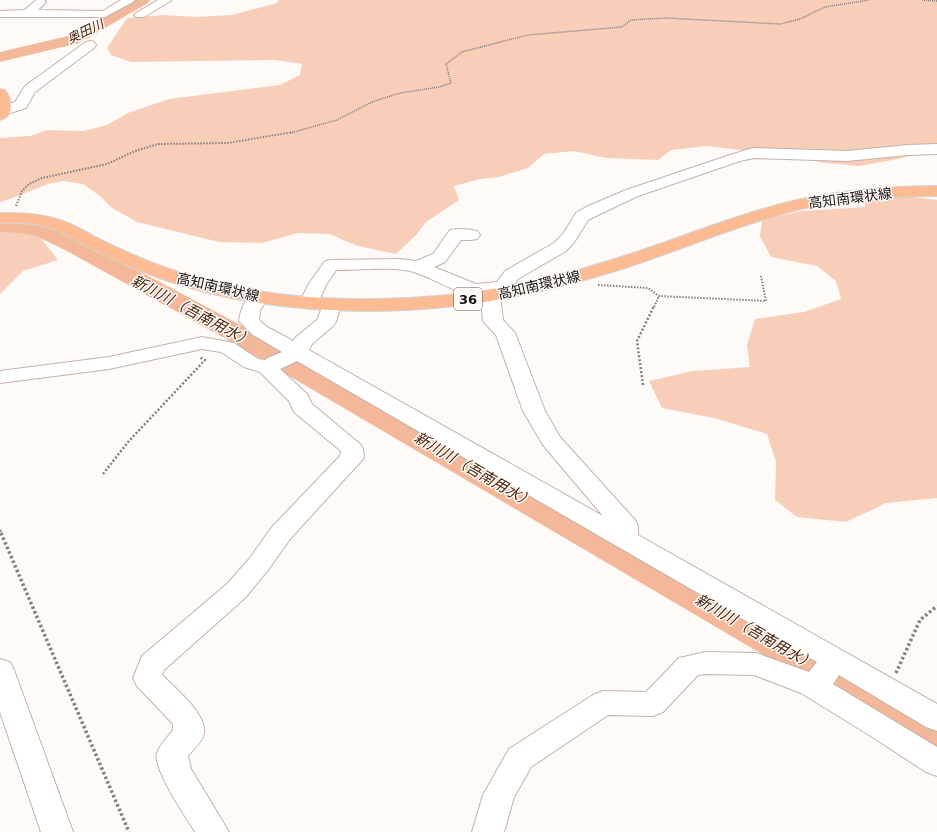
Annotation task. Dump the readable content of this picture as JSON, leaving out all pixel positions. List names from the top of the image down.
{
  "streets": {
    "main road": ["高知南環状線", "36"]
  },
  "water": ["奥田川", "新川川（吾南用水）"]
}
